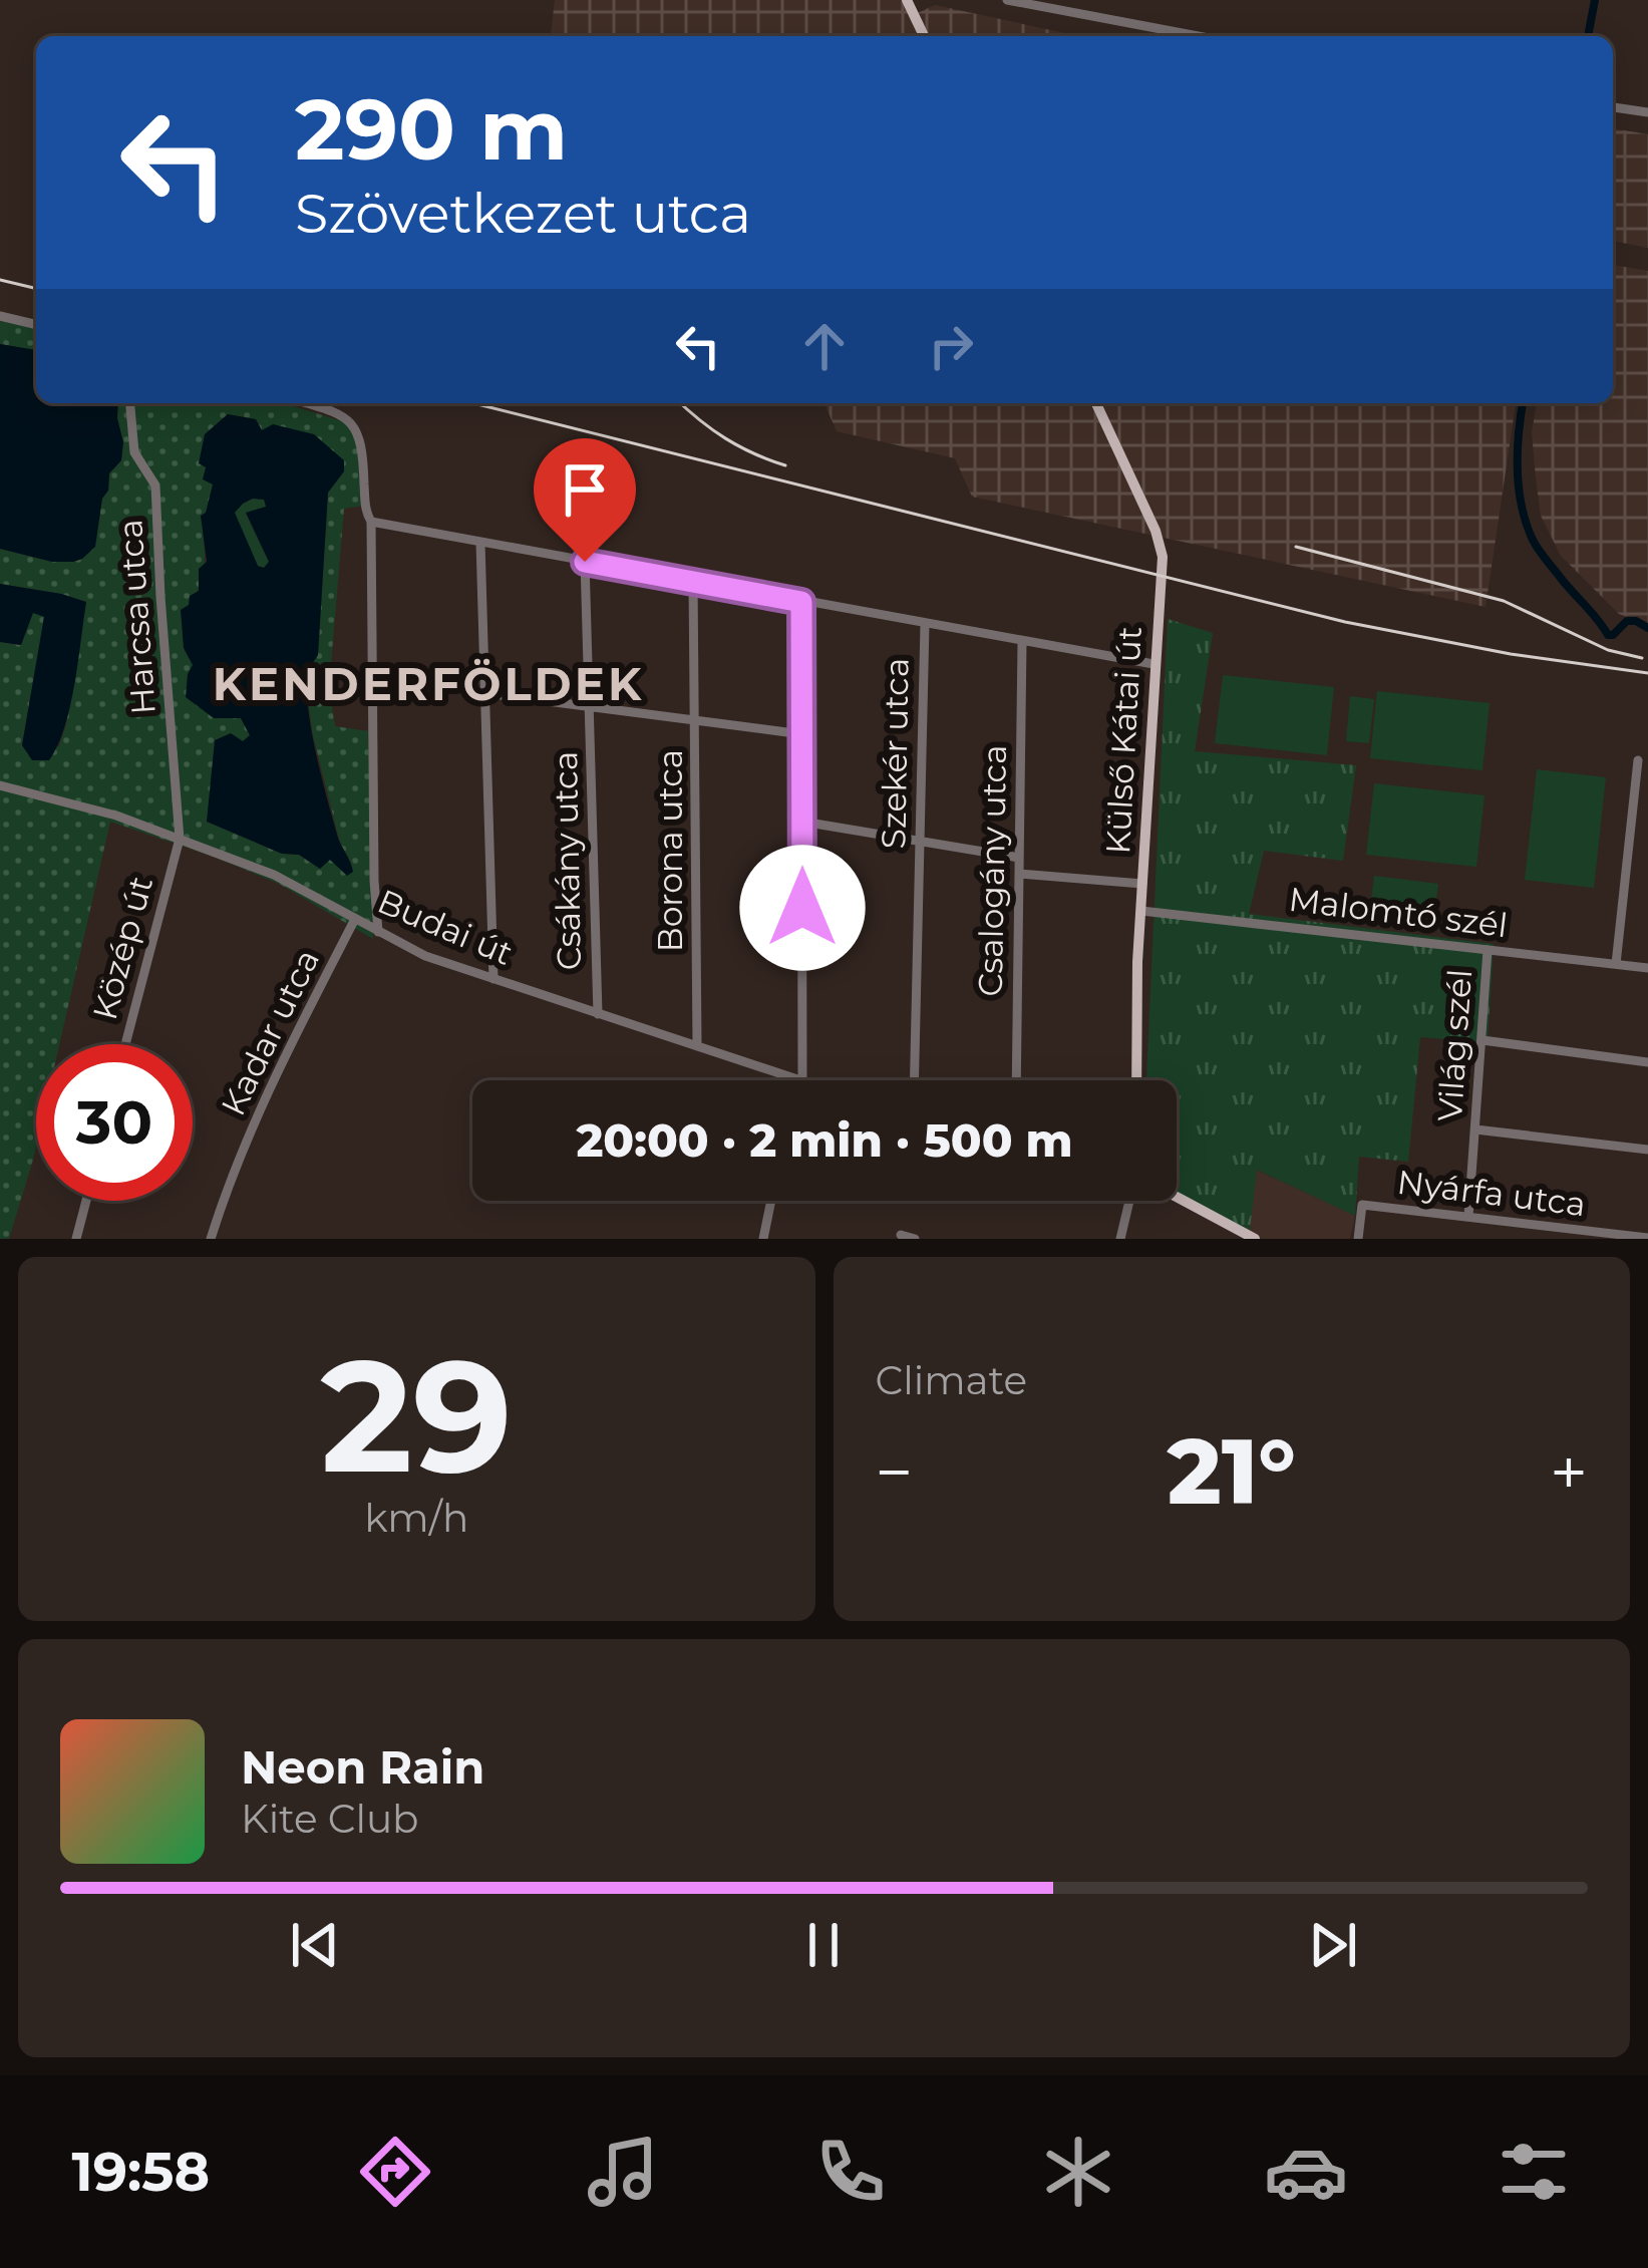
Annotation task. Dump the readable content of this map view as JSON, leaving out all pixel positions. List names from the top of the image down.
{
  "streets": {
    "main road": ["Külső Kátai út"],
    "street": [
      "Harcsa utca",
      "Szekér utca",
      "Borona utca",
      "Csákány utca",
      "Csalogány utca",
      "Malomtó szél",
      "Budai út",
      "Közép út",
      "Kadar utca",
      "Világ szél",
      "Nyárfa utca"
    ]
  },
  "crossings": [
    ["Harcsa utca", "Budai út"],
    ["Harcsa utca", "Közép út"],
    ["Külső Kátai út", "Malomtó szél"],
    ["Borona utca", "Budai út"],
    ["Csákány utca", "Budai út"],
    ["Malomtó szél", "Világ szél"],
    ["Budai út", "Közép út"],
    ["Budai út", "Kadar utca"],
    ["Világ szél", "Nyárfa utca"]
  ],
  "districts": ["KENDERFÖLDEK"],
  "page": {
    "turn": ["290 m", "Szövetkezet utca"],
    "limit": "30",
    "trip": "20:00 · 2 min · 500 m",
    "tile": [
      ["29", "km/h"],
      "Climate"
    ],
    "heat": ["−", "21°", "+"],
    "song": ["Neon Rain", "Kite Club"],
    "tabs": "19:58"
  }
}
